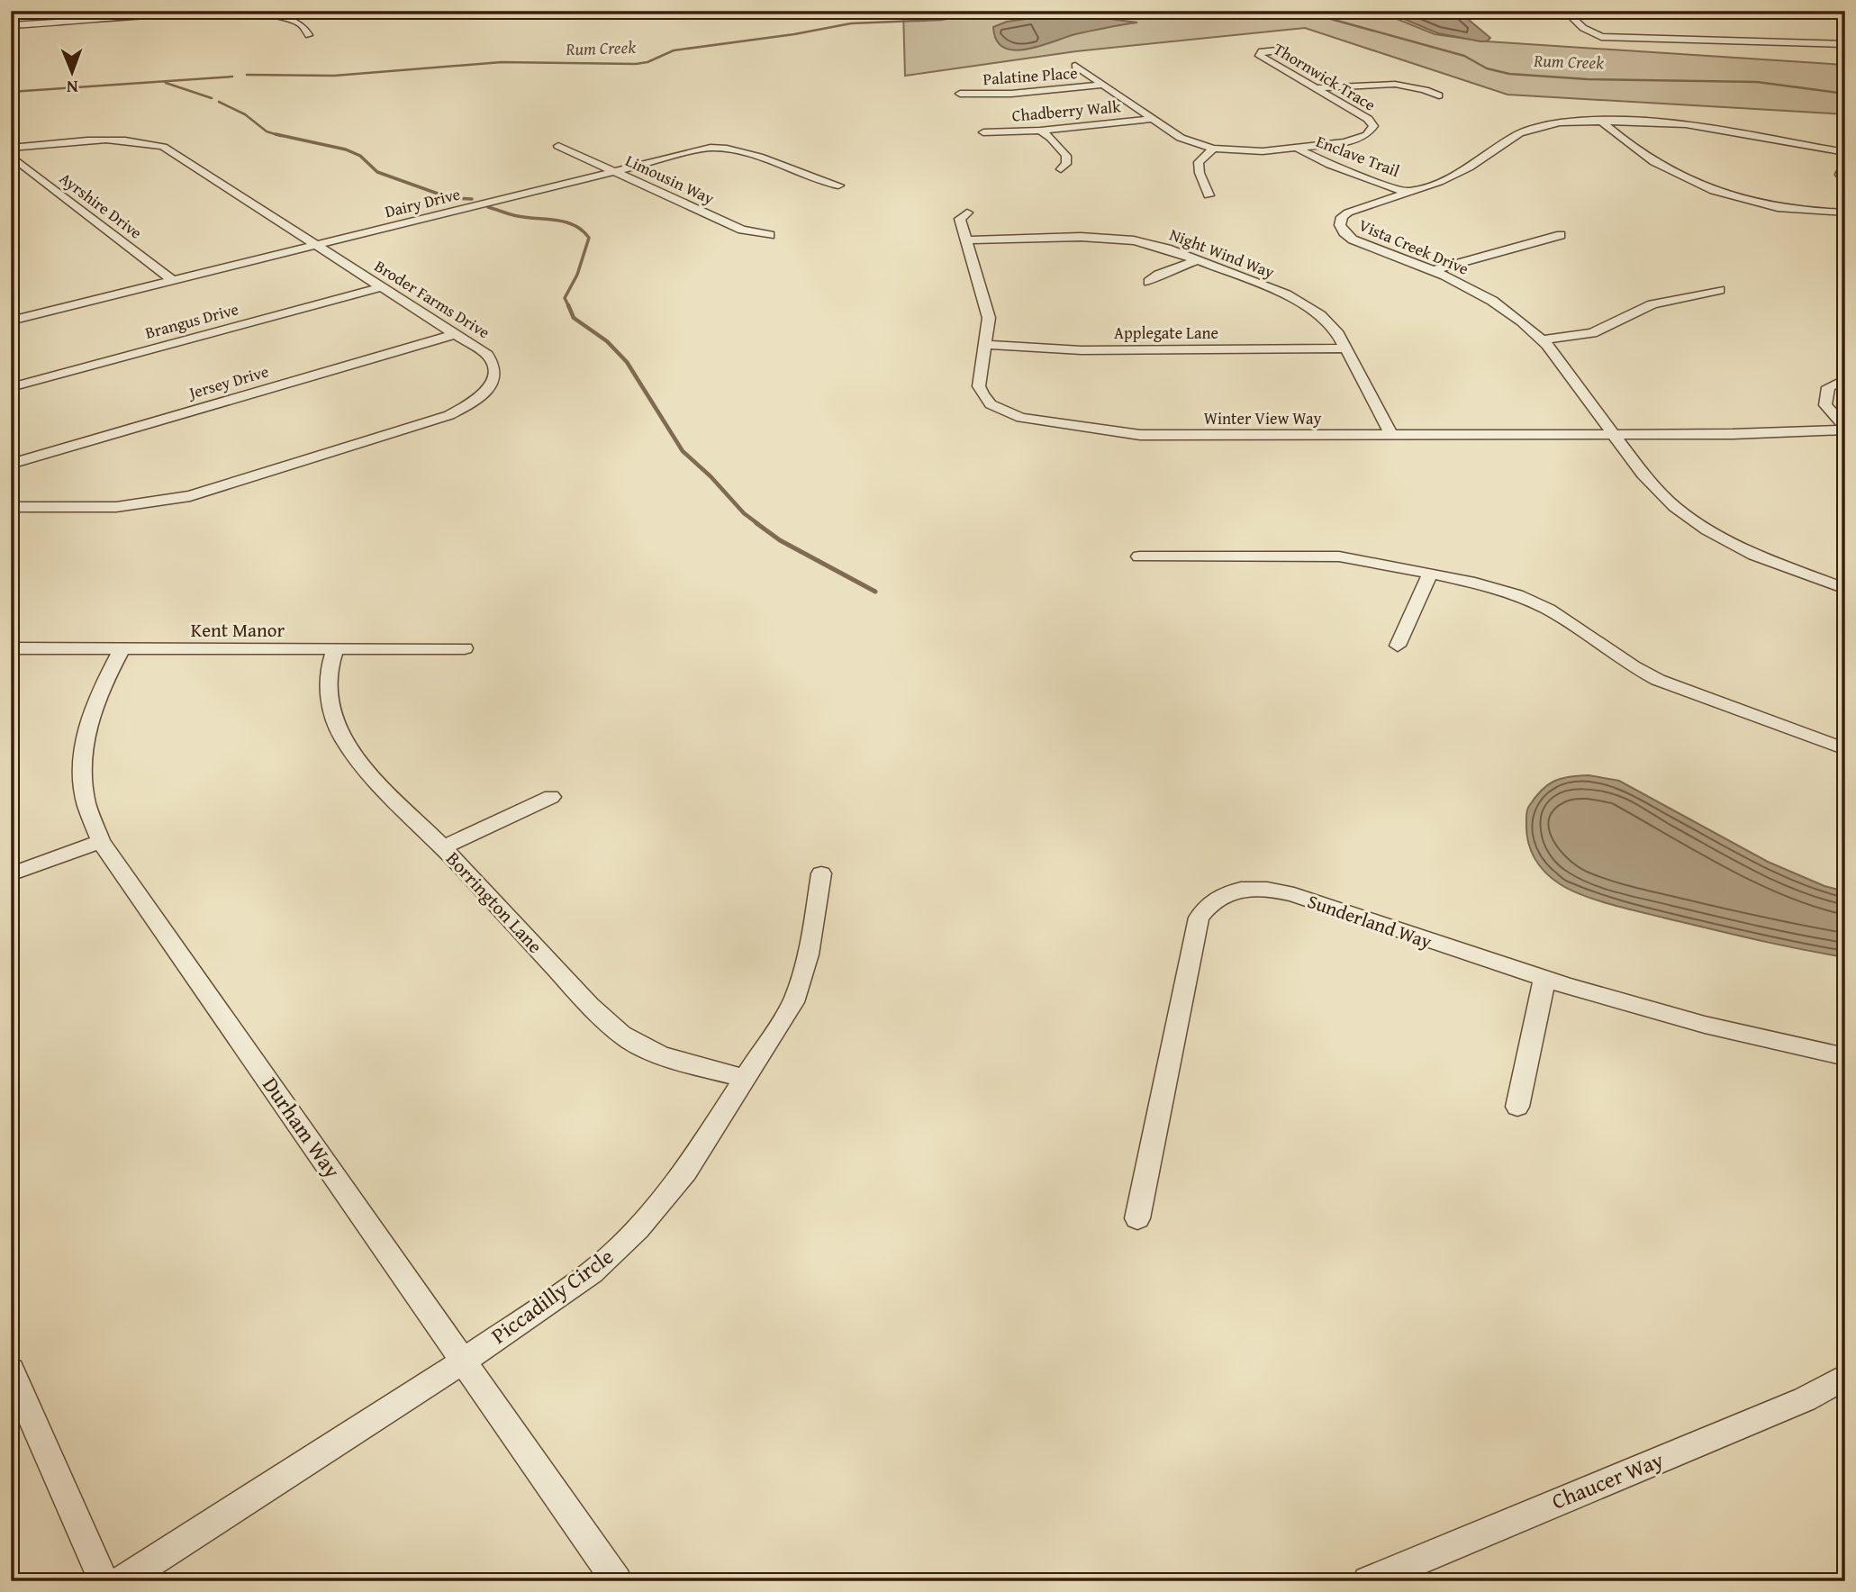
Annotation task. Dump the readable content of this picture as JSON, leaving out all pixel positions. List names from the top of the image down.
{
  "streets": {
    "street": [
      "Palatine Place",
      "Thornwick Trace",
      "Chadberry Walk",
      "Enclave Trail",
      "Limousin Way",
      "Dairy Drive",
      "Ayrshire Drive",
      "Vista Creek Drive",
      "Night Wind Way",
      "Broder Farms Drive",
      "Brangus Drive",
      "Applegate Lane",
      "Jersey Drive",
      "Winter View Way",
      "Kent Manor",
      "Borrington Lane",
      "Sunderland Way",
      "Durham Way",
      "Piccadilly Circle",
      "Chaucer Way"
    ]
  },
  "crossings": [
    ["Palatine Place", "Thornwick Trace"],
    ["Thornwick Trace", "Chadberry Walk"],
    ["Thornwick Trace", "Enclave Trail"],
    ["Enclave Trail", "Vista Creek Drive"],
    ["Limousin Way", "Dairy Drive"],
    ["Dairy Drive", "Ayrshire Drive"],
    ["Dairy Drive", "Broder Farms Drive"],
    ["Vista Creek Drive", "Winter View Way"],
    ["Night Wind Way", "Applegate Lane"],
    ["Night Wind Way", "Winter View Way"],
    ["Broder Farms Drive", "Brangus Drive"],
    ["Broder Farms Drive", "Jersey Drive"],
    ["Applegate Lane", "Winter View Way"],
    ["Kent Manor", "Borrington Lane"],
    ["Kent Manor", "Durham Way"],
    ["Borrington Lane", "Piccadilly Circle"],
    ["Durham Way", "Piccadilly Circle"]
  ],
  "water": ["Rum Creek"],
  "north": "bottom"
}
